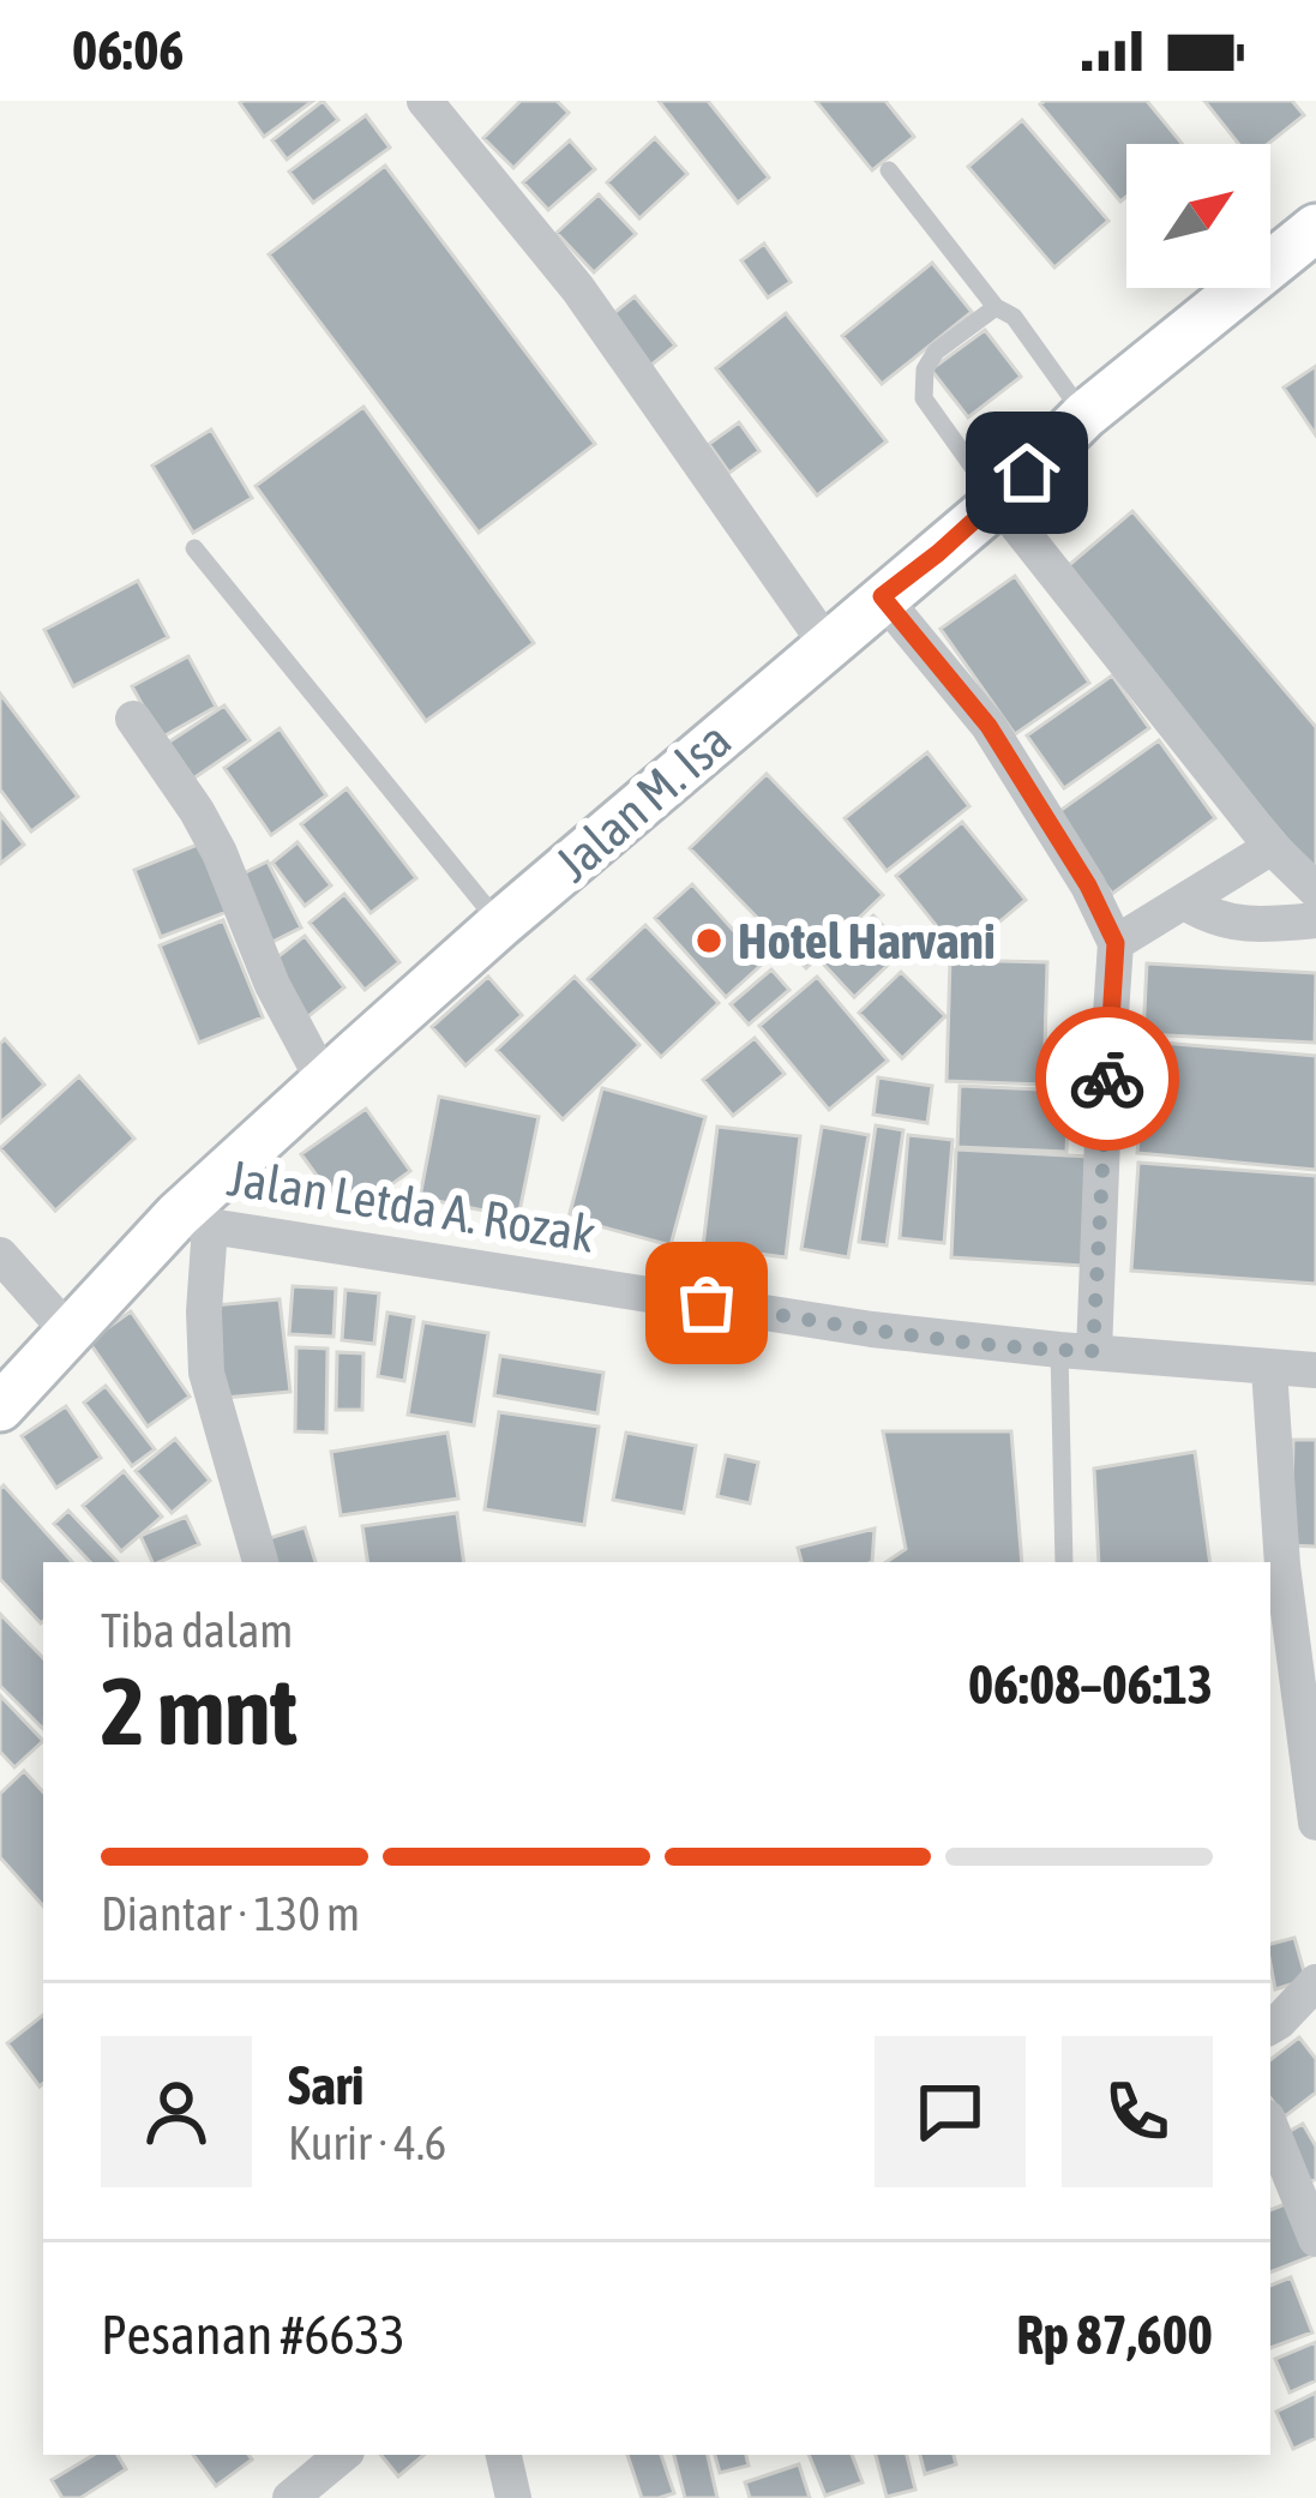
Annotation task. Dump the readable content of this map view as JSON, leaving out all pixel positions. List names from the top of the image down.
{
  "streets": {
    "main road": ["Jalan M. Isa"],
    "street": ["Jalan Letda A. Rozak"]
  },
  "crossings": [
    ["Jalan M. Isa", "Jalan Letda A. Rozak"]
  ],
  "places": ["Hotel Harvani"],
  "north": "top right",
  "page": {
    "status": "06:06",
    "heading": ["2 mnt", "Tiba dalam", "06:08–06:13"],
    "panel": [
      "Sari",
      "Kurir · 4.6",
      "Pesanan #6633",
      "Rp 87,600"
    ],
    "bar": "Diantar · 130 m"
  }
}
